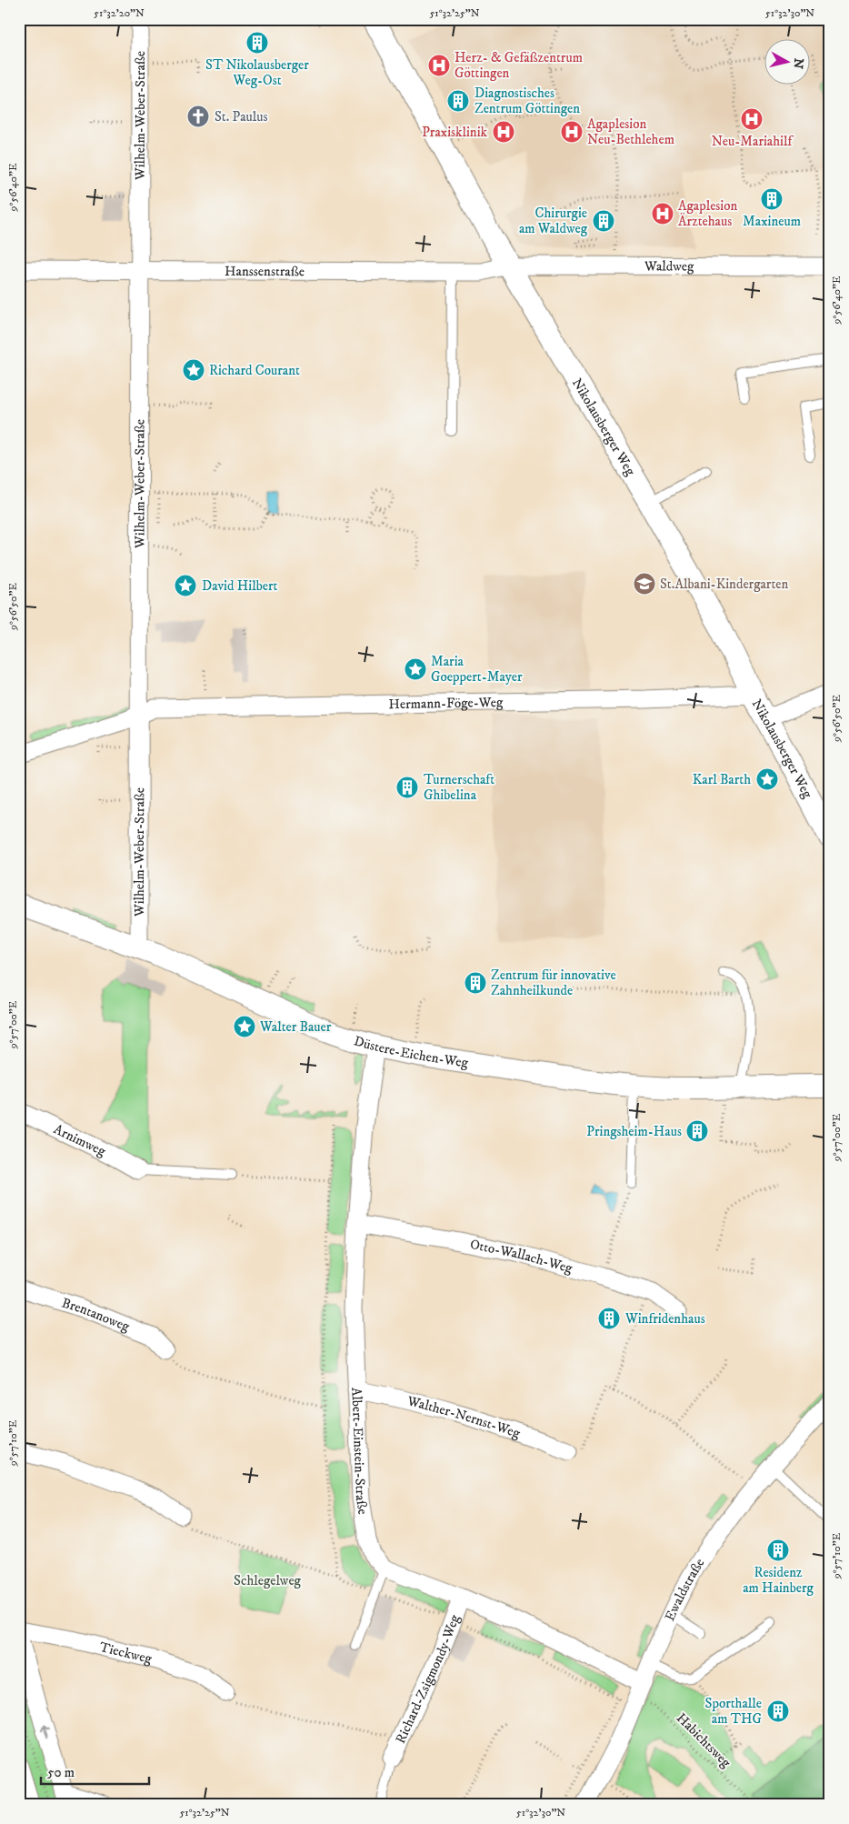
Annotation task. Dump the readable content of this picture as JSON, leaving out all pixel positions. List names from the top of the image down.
{
  "streets": {
    "street": [
      "Wilhelm-Weber-Straße",
      "Waldweg",
      "Hanssenstraße",
      "Nikolausberger Weg",
      "Hermann-Föge-Weg",
      "Düstere-Eichen-Weg",
      "Arnimweg",
      "Otto-Wallach-Weg",
      "Brentanoweg",
      "Walther-Nernst-Weg",
      "Albert-Einstein-Straße",
      "Ewaldstraße",
      "Tieckweg",
      "Richard-Zsigmondy-Weg"
    ],
    "path": ["Habichtsweg"]
  },
  "crossings": [
    ["Wilhelm-Weber-Straße", "Hanssenstraße"],
    ["Wilhelm-Weber-Straße", "Hermann-Föge-Weg"],
    ["Wilhelm-Weber-Straße", "Düstere-Eichen-Weg"],
    ["Waldweg", "Hanssenstraße"],
    ["Waldweg", "Nikolausberger Weg"],
    ["Hanssenstraße", "Nikolausberger Weg"],
    ["Nikolausberger Weg", "Hermann-Föge-Weg"],
    ["Düstere-Eichen-Weg", "Albert-Einstein-Straße"],
    ["Otto-Wallach-Weg", "Albert-Einstein-Straße"],
    ["Walther-Nernst-Weg", "Albert-Einstein-Straße"],
    ["Albert-Einstein-Straße", "Ewaldstraße"],
    ["Albert-Einstein-Straße", "Richard-Zsigmondy-Weg"],
    ["Ewaldstraße", "Habichtsweg"],
    ["Richard-Zsigmondy-Weg", "Habichtsweg"]
  ],
  "parks": ["Schlegelweg"],
  "places": {
    "building": [
      "ST Nikolausberger Weg-Ost",
      "Diagnostisches Zentrum Göttingen",
      "Maxineum",
      "Chirurgie am Waldweg",
      "Turnerschaft Ghibelina",
      "Zentrum für innovative Zahnheilkunde",
      "Pringsheim-Haus",
      "Winfridenhaus",
      "Residenz am Hainberg",
      "Sporthalle am THG"
    ],
    "hospital": [
      "Herz- & Gefäßzentrum Göttingen",
      "Neu-Mariahilf",
      "Praxisklinik",
      "Agaplesion Neu-Bethlehem",
      "Agaplesion Ärztehaus"
    ],
    "church": ["St. Paulus"],
    "place": [
      "Richard Courant",
      "David Hilbert",
      "Maria Goeppert-Mayer",
      "Karl Barth",
      "Walter Bauer"
    ],
    "school or university": ["St.Albani-Kindergarten"]
  },
  "scale_bar": "50 m",
  "north": "right",
  "coordinates": [
    "51°32'20\"N",
    "51°32'25\"N",
    "51°32'30\"N",
    "9°56'40\"E",
    "9°56'50\"E",
    "9°57'00\"E",
    "9°57'10\"E"
  ]
}
